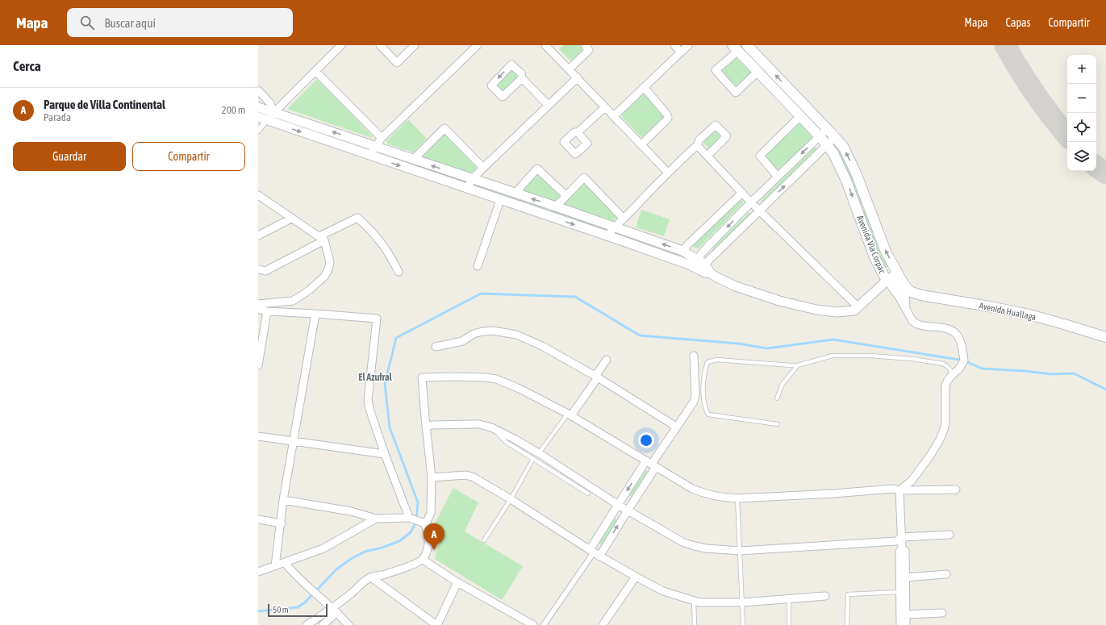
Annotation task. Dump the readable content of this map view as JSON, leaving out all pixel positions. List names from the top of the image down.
{
  "streets": {
    "main road": ["Avenida Vía Corpac", "Avenida Huallaga"]
  },
  "crossings": [
    ["Avenida Vía Corpac", "Avenida Huallaga"]
  ],
  "districts": ["El Azufral"],
  "scale_bar": "50 m",
  "page": {
    "header": "Mapa",
    "search": "Buscar aquí",
    "nav": ["Mapa", "Capas", "Compartir"],
    "heading": "Cerca",
    "map_buttons": ["+", "−"],
    "list": [
      {
        "mark": "A",
        "name": "Parque de Villa Continental",
        "note": "Parada",
        "value": "200 m"
      }
    ],
    "buttons": ["Guardar", "Compartir"],
    "pins": "A",
    "scale": "50 m"
  }
}
